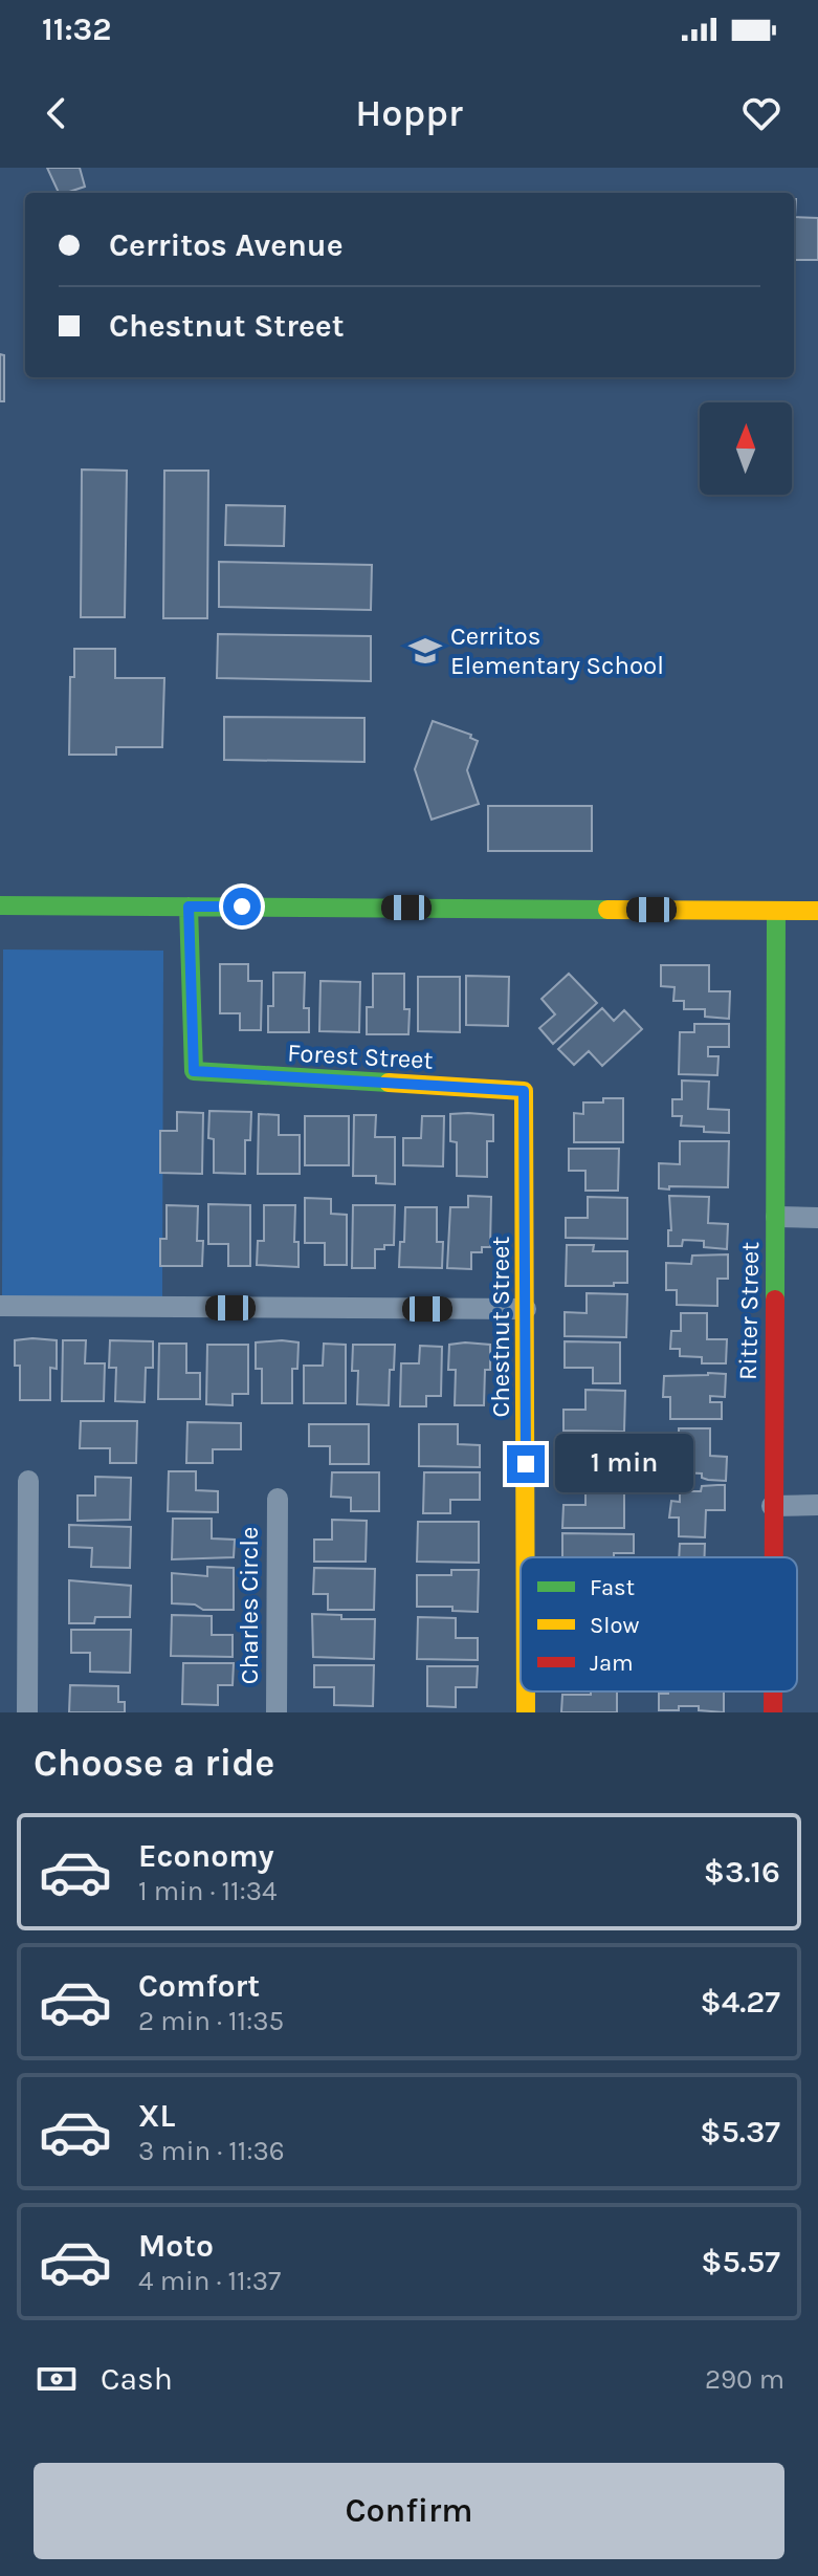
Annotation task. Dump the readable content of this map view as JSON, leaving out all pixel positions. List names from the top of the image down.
{
  "streets": {
    "street": [
      "Forest Street",
      "Ritter Street",
      "Chestnut Street",
      "Charles Circle"
    ]
  },
  "crossings": [
    ["Forest Street", "Chestnut Street"]
  ],
  "places": {
    "school or university": ["Cerritos Elementary School"]
  },
  "legend": ["Fast", "Slow", "Jam"],
  "north": "top",
  "page": {
    "status": "11:32",
    "header": "Hoppr",
    "banner": ["Cerritos Avenue", "Chestnut Street"],
    "bubble": "1 min",
    "heading": "Choose a ride",
    "list": [
      {
        "name": "Economy",
        "note": "1 min · 11:34",
        "value": "$3.16"
      },
      {
        "name": "Comfort",
        "note": "2 min · 11:35",
        "value": "$4.27"
      },
      {
        "name": "XL",
        "note": "3 min · 11:36",
        "value": "$5.37"
      },
      {
        "name": "Moto",
        "note": "4 min · 11:37",
        "value": "$5.57"
      }
    ],
    "pay": ["Cash", "290 m"],
    "buttons": "Confirm"
  }
}
